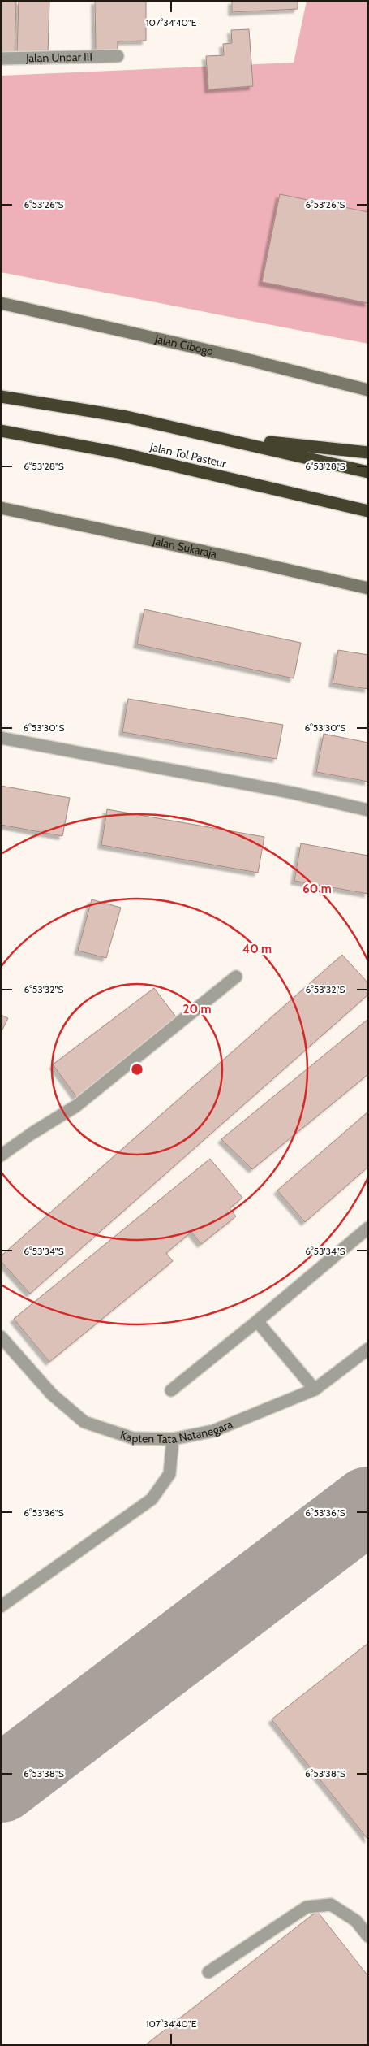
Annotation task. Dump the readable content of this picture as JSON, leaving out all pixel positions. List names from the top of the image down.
{
  "streets": {
    "highway": ["Jalan Tol Pasteur"],
    "main road": ["Jalan Cibogo", "Jalan Sukaraja"],
    "street": ["Jalan Unpar III", "Kapten Tata Natanegara"]
  },
  "coordinates": [
    "107°34'40\"E",
    "6°53'26\"S",
    "6°53'28\"S",
    "6°53'30\"S",
    "6°53'32\"S",
    "6°53'34\"S",
    "6°53'36\"S",
    "6°53'38\"S"
  ],
  "rings": ["60 m", "40 m", "20 m"]
}
